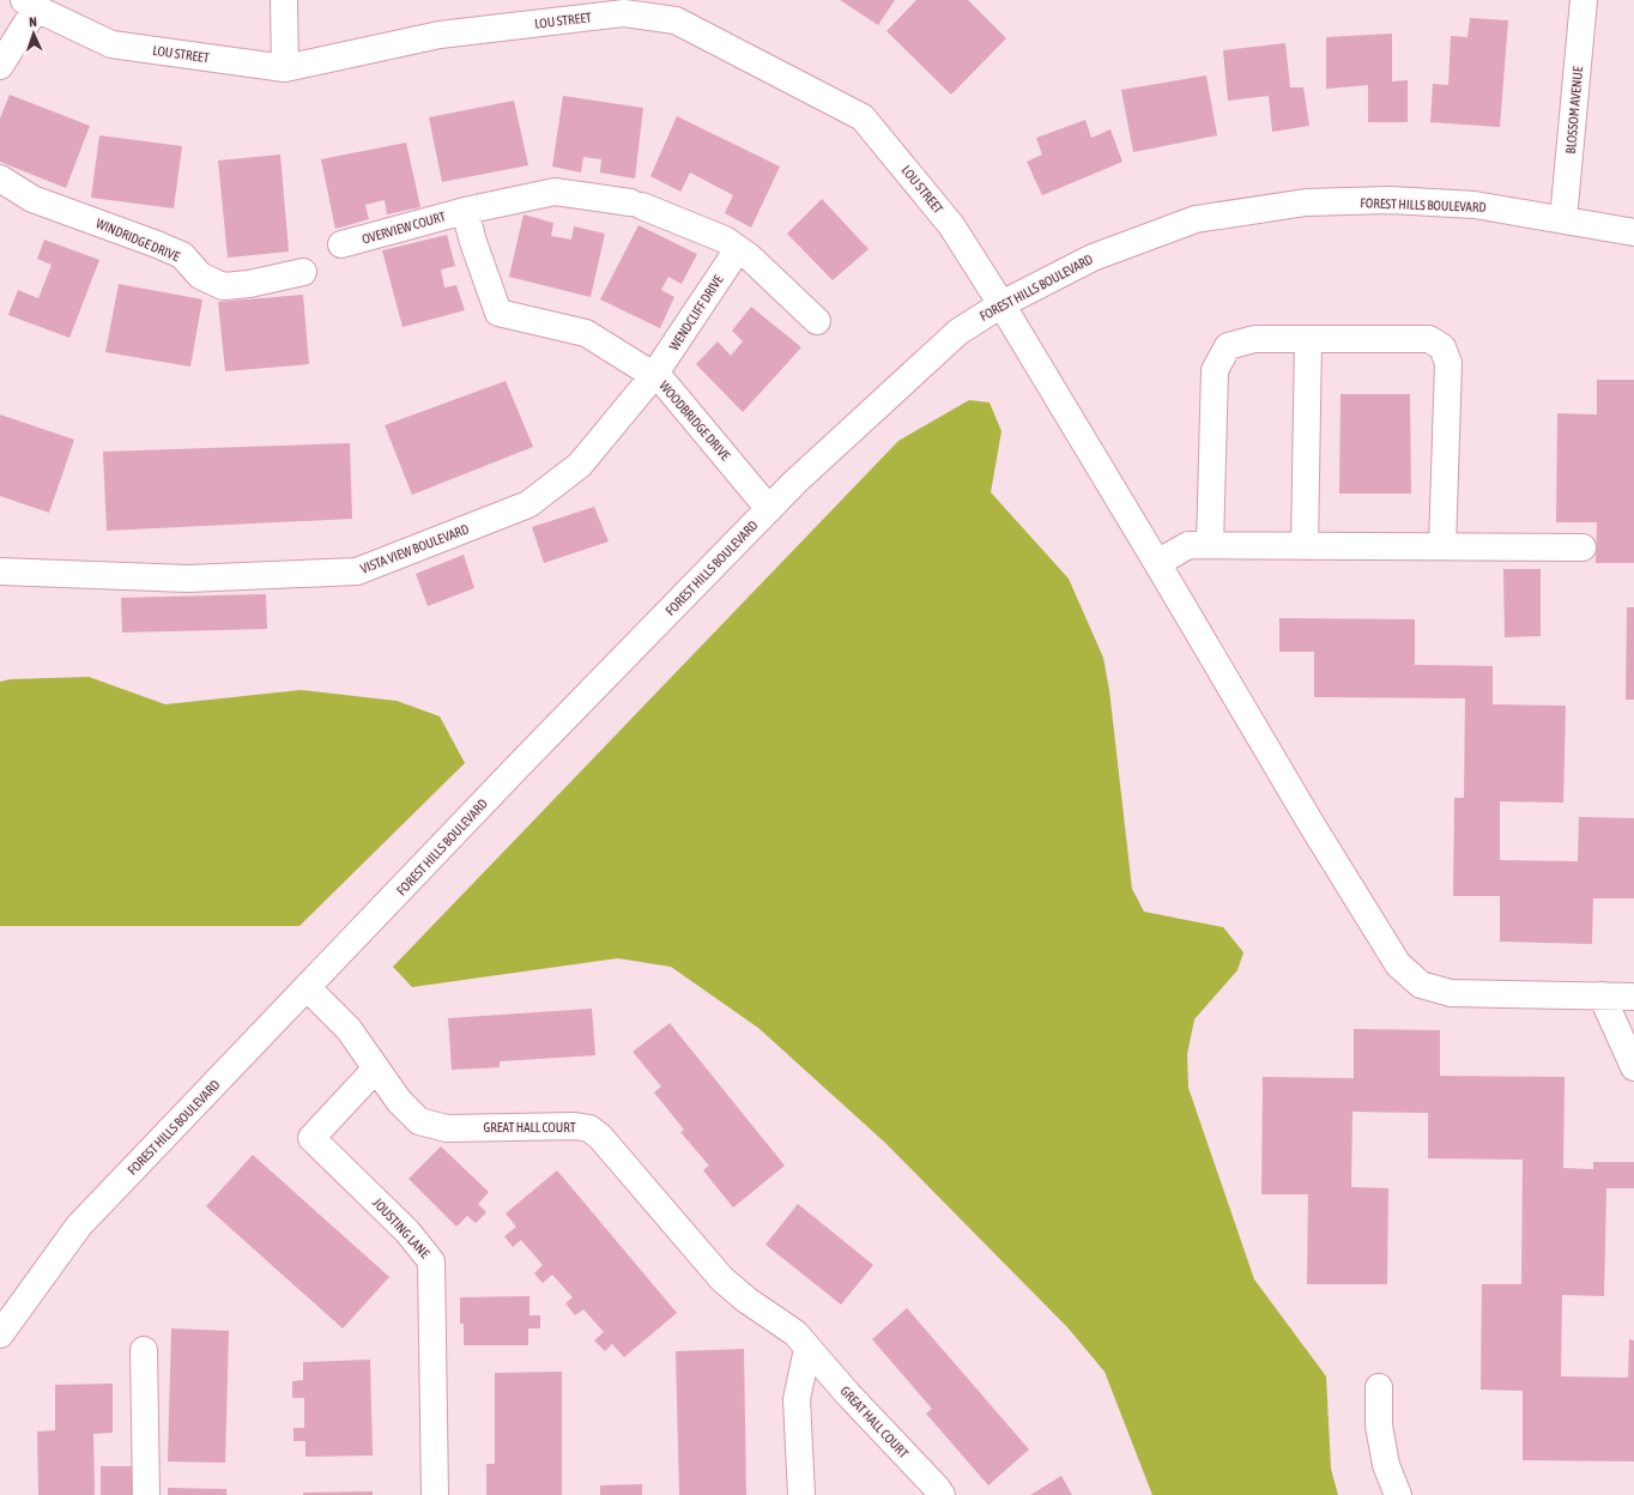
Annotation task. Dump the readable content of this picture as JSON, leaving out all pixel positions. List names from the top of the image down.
{
  "streets": {
    "street": [
      "LOU STREET",
      "BLOSSOM AVENUE",
      "FOREST HILLS BOULEVARD",
      "OVERVIEW COURT",
      "WINDRIDGE DRIVE",
      "WENDCLIFF DRIVE",
      "WOODBRIDGE DRIVE",
      "VISTA VIEW BOULEVARD",
      "GREAT HALL COURT",
      "JOUSTING LANE"
    ]
  },
  "crossings": [
    ["LOU STREET", "FOREST HILLS BOULEVARD"],
    ["BLOSSOM AVENUE", "FOREST HILLS BOULEVARD"],
    ["FOREST HILLS BOULEVARD", "WOODBRIDGE DRIVE"],
    ["FOREST HILLS BOULEVARD", "GREAT HALL COURT"],
    ["OVERVIEW COURT", "WENDCLIFF DRIVE"],
    ["OVERVIEW COURT", "WOODBRIDGE DRIVE"],
    ["WENDCLIFF DRIVE", "WOODBRIDGE DRIVE"],
    ["WENDCLIFF DRIVE", "VISTA VIEW BOULEVARD"],
    ["WOODBRIDGE DRIVE", "VISTA VIEW BOULEVARD"],
    ["GREAT HALL COURT", "JOUSTING LANE"]
  ],
  "north": "top"
}
